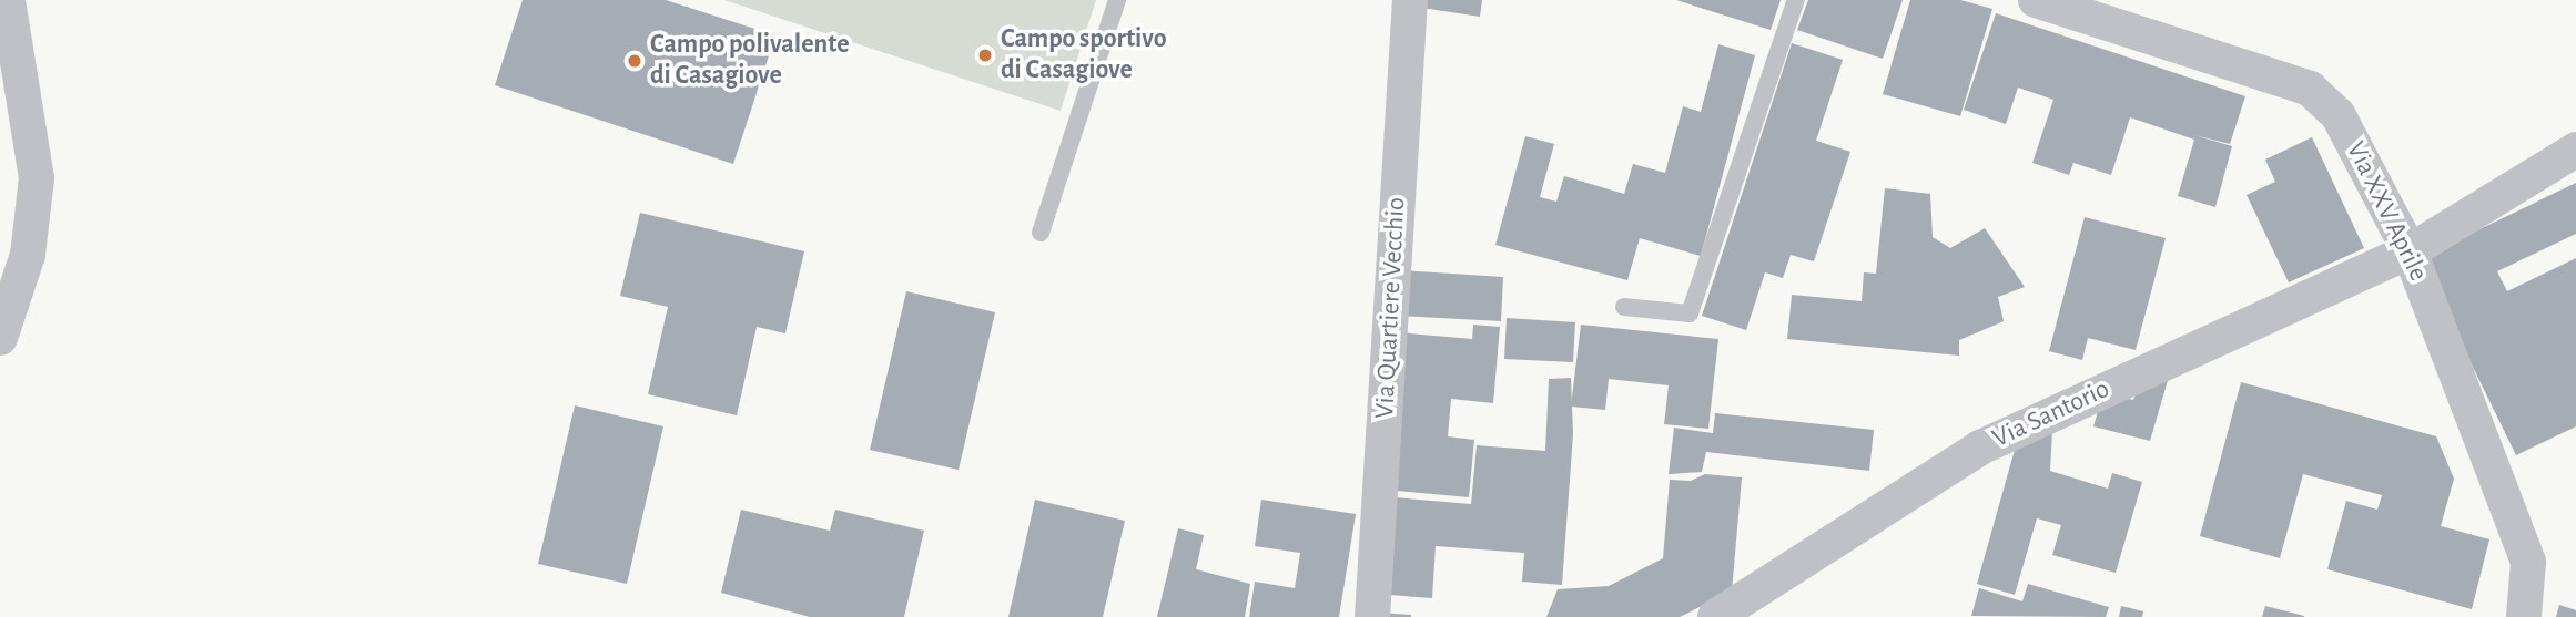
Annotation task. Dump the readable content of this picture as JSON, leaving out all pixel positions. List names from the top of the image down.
{
  "streets": {
    "street": ["Via XXV Aprile", "Via Quartiere Vecchio", "Via Santorio"]
  },
  "crossings": [
    ["Via XXV Aprile", "Via Santorio"]
  ],
  "places": ["Campo sportivo di Casagiove", "Campo polivalente di Casagiove"]
}
